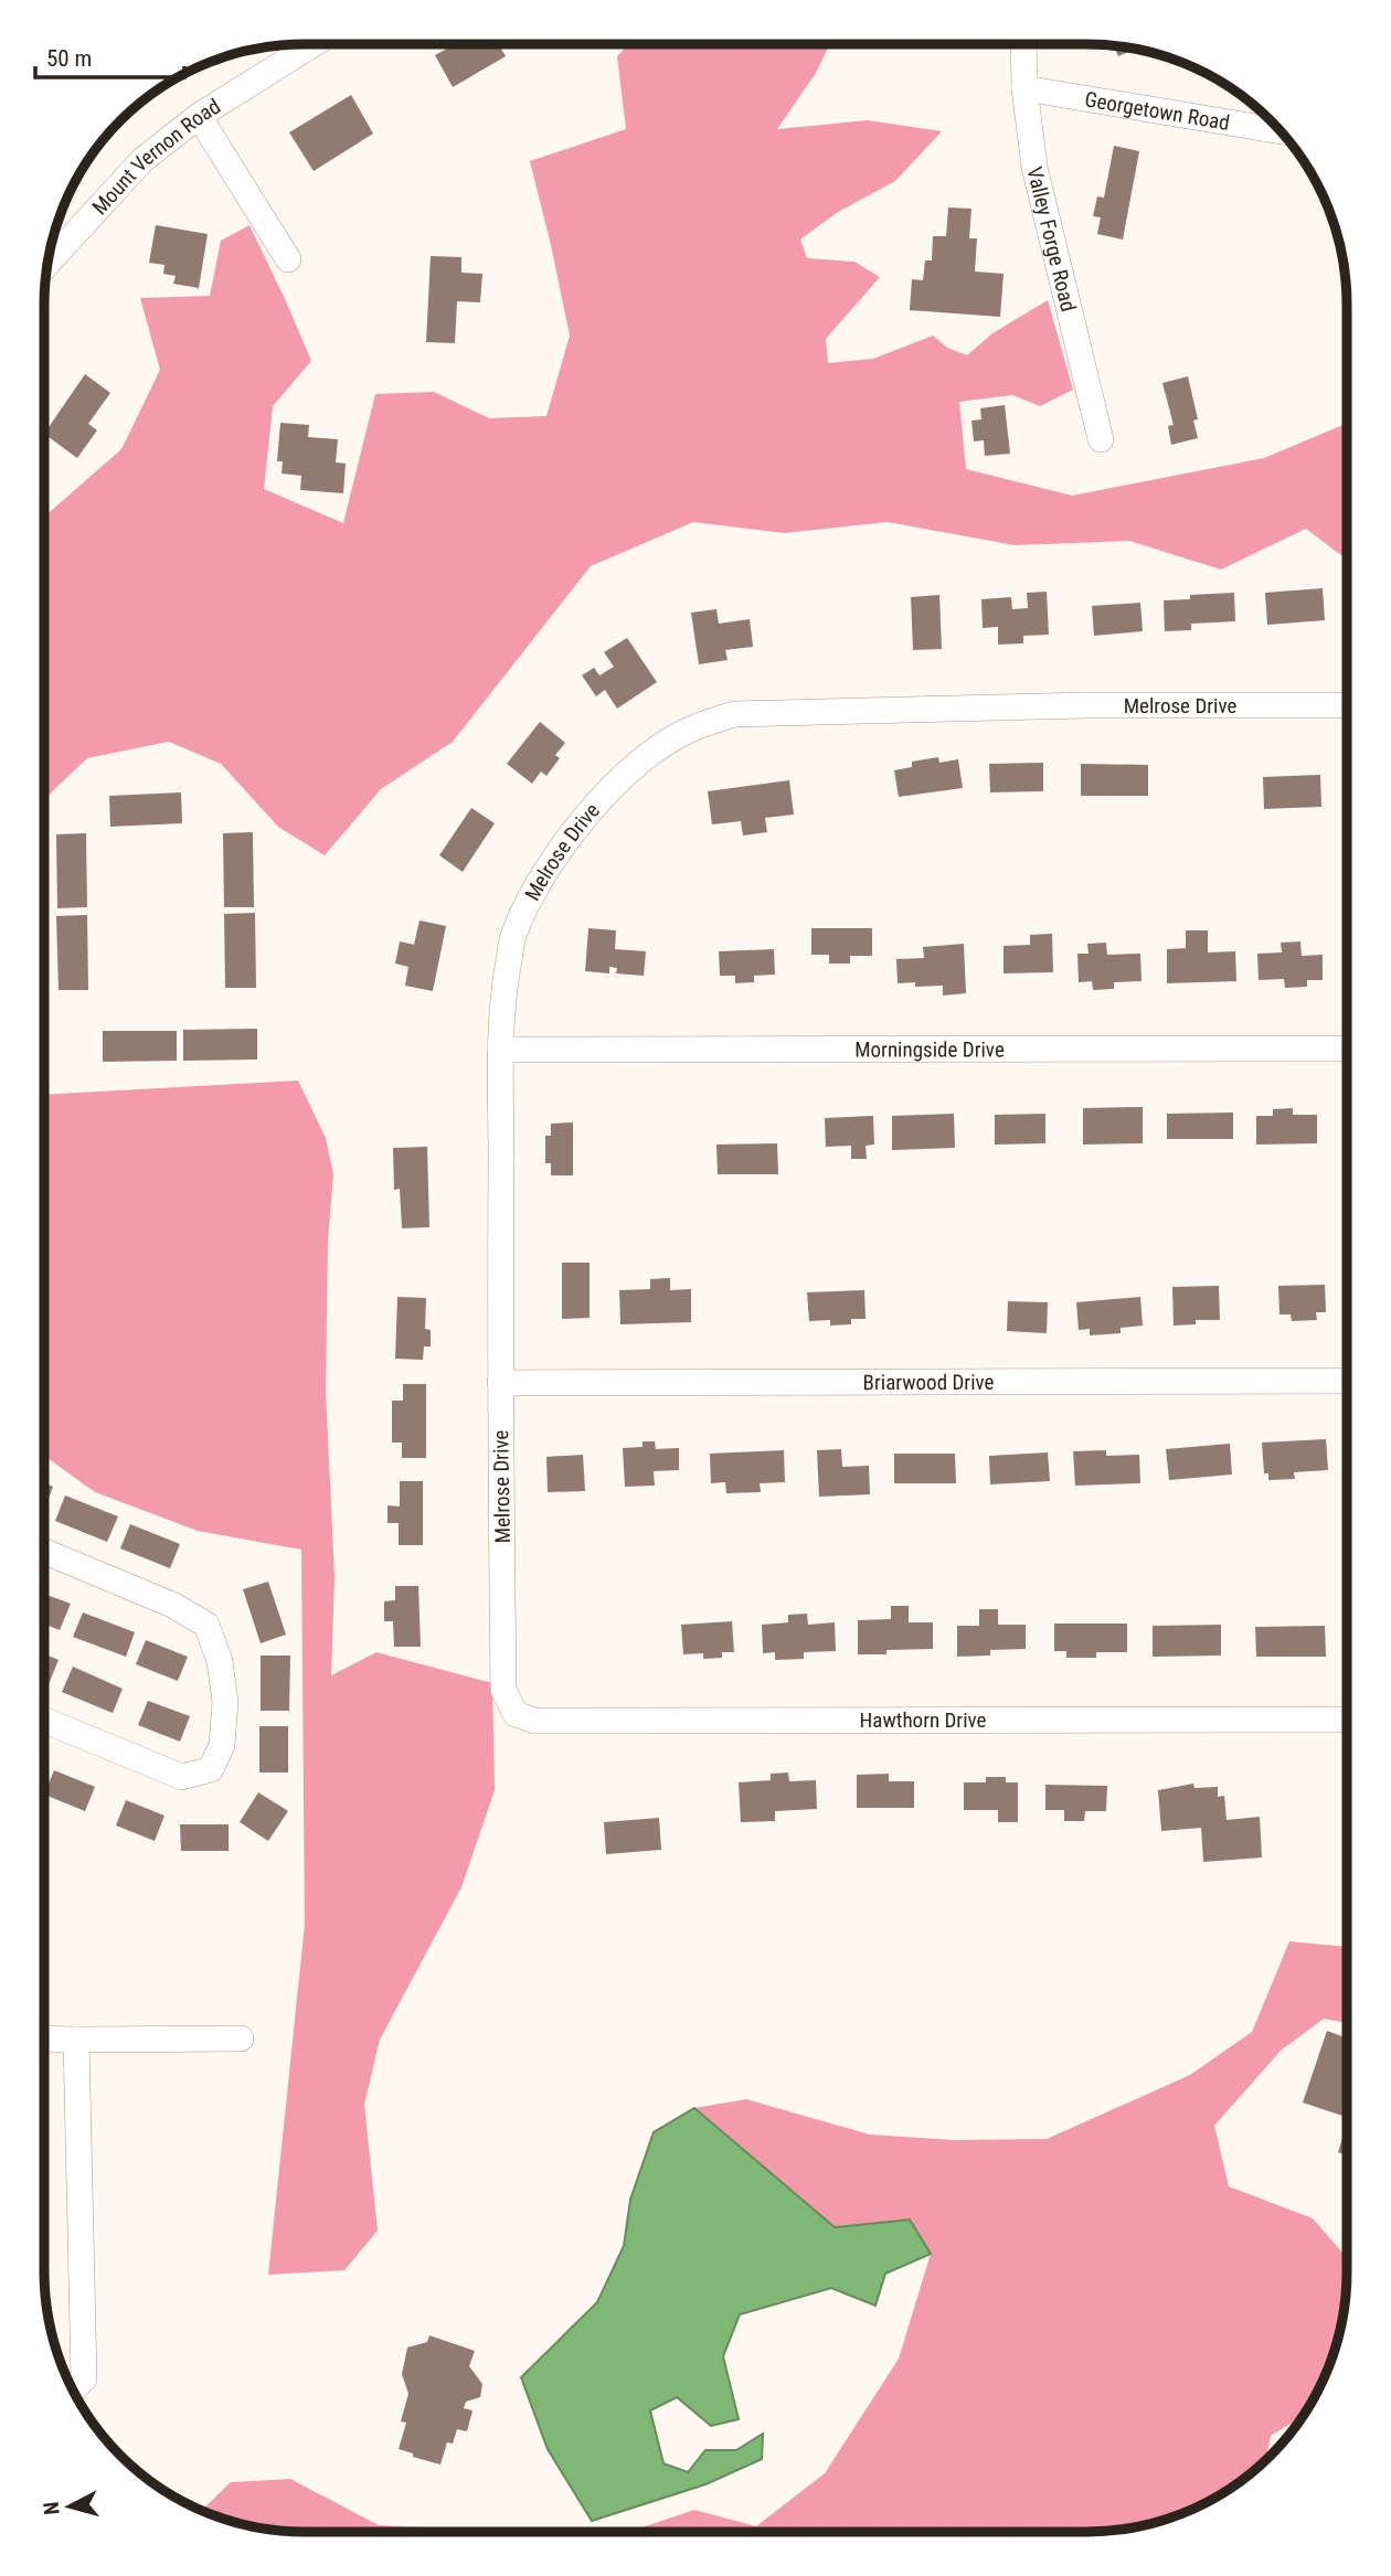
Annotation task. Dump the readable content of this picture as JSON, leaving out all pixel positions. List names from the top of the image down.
{
  "streets": {
    "street": [
      "Georgetown Road",
      "Mount Vernon Road",
      "Valley Forge Road",
      "Melrose Drive",
      "Morningside Drive",
      "Briarwood Drive",
      "Hawthorn Drive"
    ]
  },
  "crossings": [
    ["Georgetown Road", "Valley Forge Road"],
    ["Melrose Drive", "Morningside Drive"],
    ["Melrose Drive", "Briarwood Drive"],
    ["Melrose Drive", "Hawthorn Drive"]
  ],
  "scale_bar": "50 m",
  "north": "left"
}
